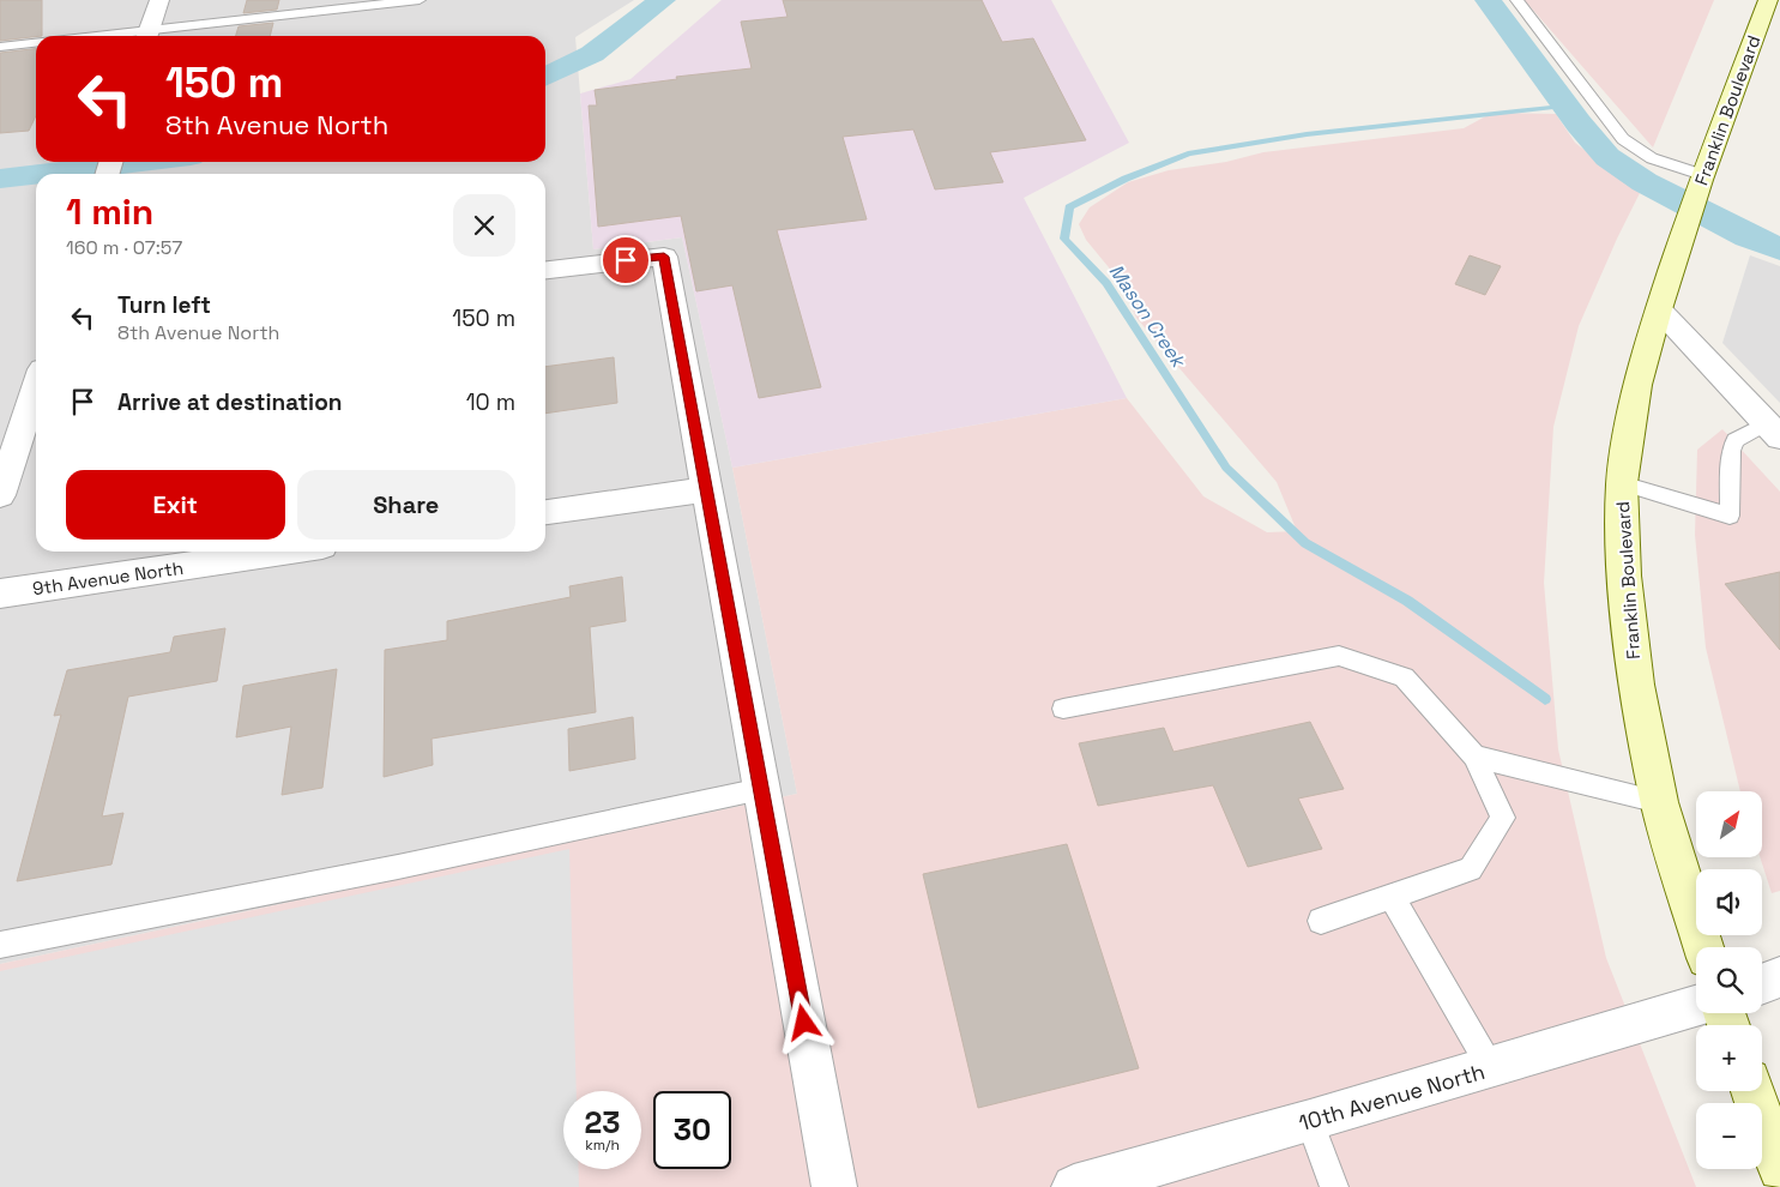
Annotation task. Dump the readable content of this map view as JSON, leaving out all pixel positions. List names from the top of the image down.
{
  "streets": {
    "main road": ["Franklin Boulevard"],
    "street": ["9th Avenue North", "10th Avenue North"]
  },
  "water": ["Mason Creek"],
  "north": "top right",
  "page": {
    "turn": ["150 m", "8th Avenue North"],
    "heading": ["1 min", "160 m · 07:57"],
    "list": [
      {
        "name": "Turn left",
        "note": "8th Avenue North",
        "value": "150 m"
      },
      {
        "name": "Arrive at destination",
        "value": "10 m"
      }
    ],
    "buttons": ["Exit", "Share"],
    "map_buttons": ["+", "−"],
    "speed": "23 km/h",
    "limit": "30"
  }
}
